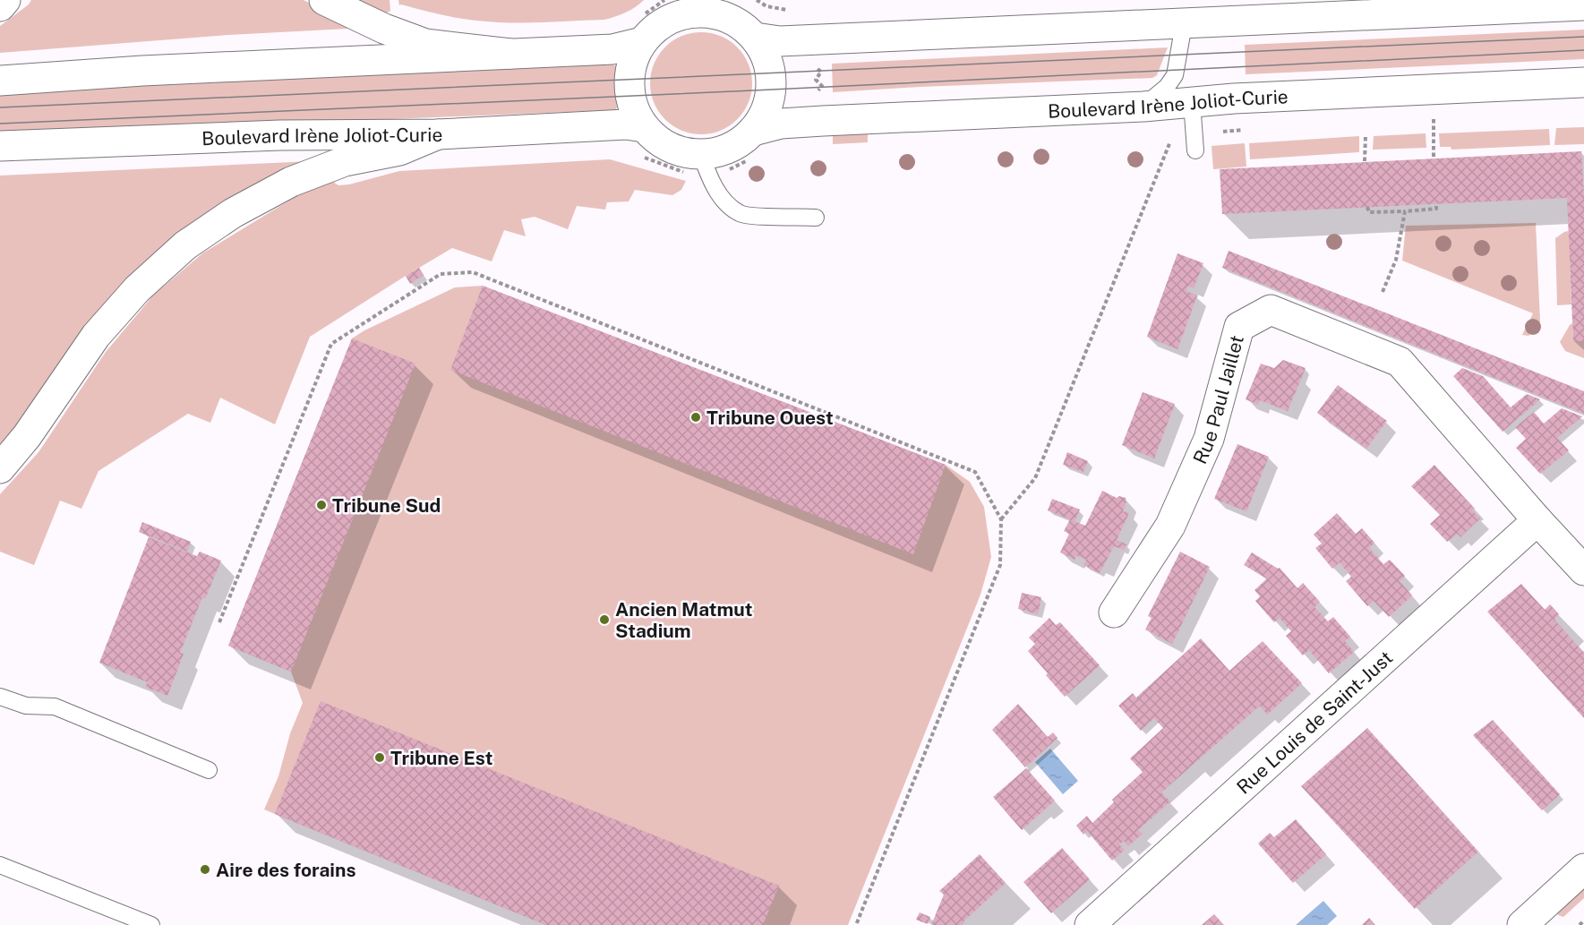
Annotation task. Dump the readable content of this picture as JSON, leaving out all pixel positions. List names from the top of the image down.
{
  "streets": {
    "main road": ["Boulevard Irène Joliot-Curie", "Rue Paul Jaillet", "Rue Louis de Saint-Just"]
  },
  "crossings": [
    ["Rue Paul Jaillet", "Rue Louis de Saint-Just"]
  ],
  "places": [
    "Tribune Ouest",
    "Tribune Sud",
    "Ancien Matmut Stadium",
    "Tribune Est",
    "Aire des forains"
  ]
}
